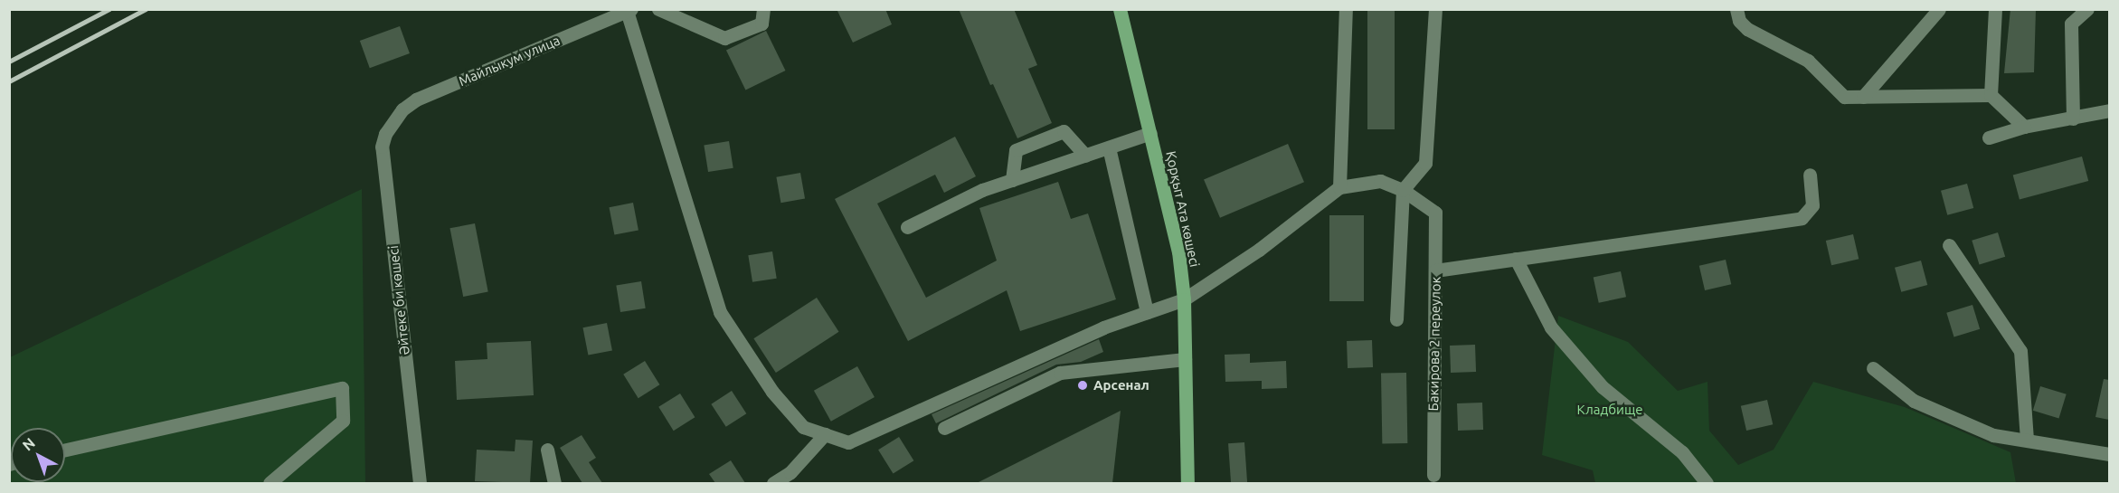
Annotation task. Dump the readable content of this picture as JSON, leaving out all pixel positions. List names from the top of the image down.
{
  "streets": {
    "main road": ["Қорқыт Ата көшесі"],
    "street": ["Майлыкум улица", "Әйтеке би көшесі", "Бакирова 2 переулок"]
  },
  "crossings": [
    ["Майлыкум улица", "Әйтеке би көшесі"]
  ],
  "parks": ["Кладбище"],
  "places": ["Арсенал"],
  "north": "top left"
}
